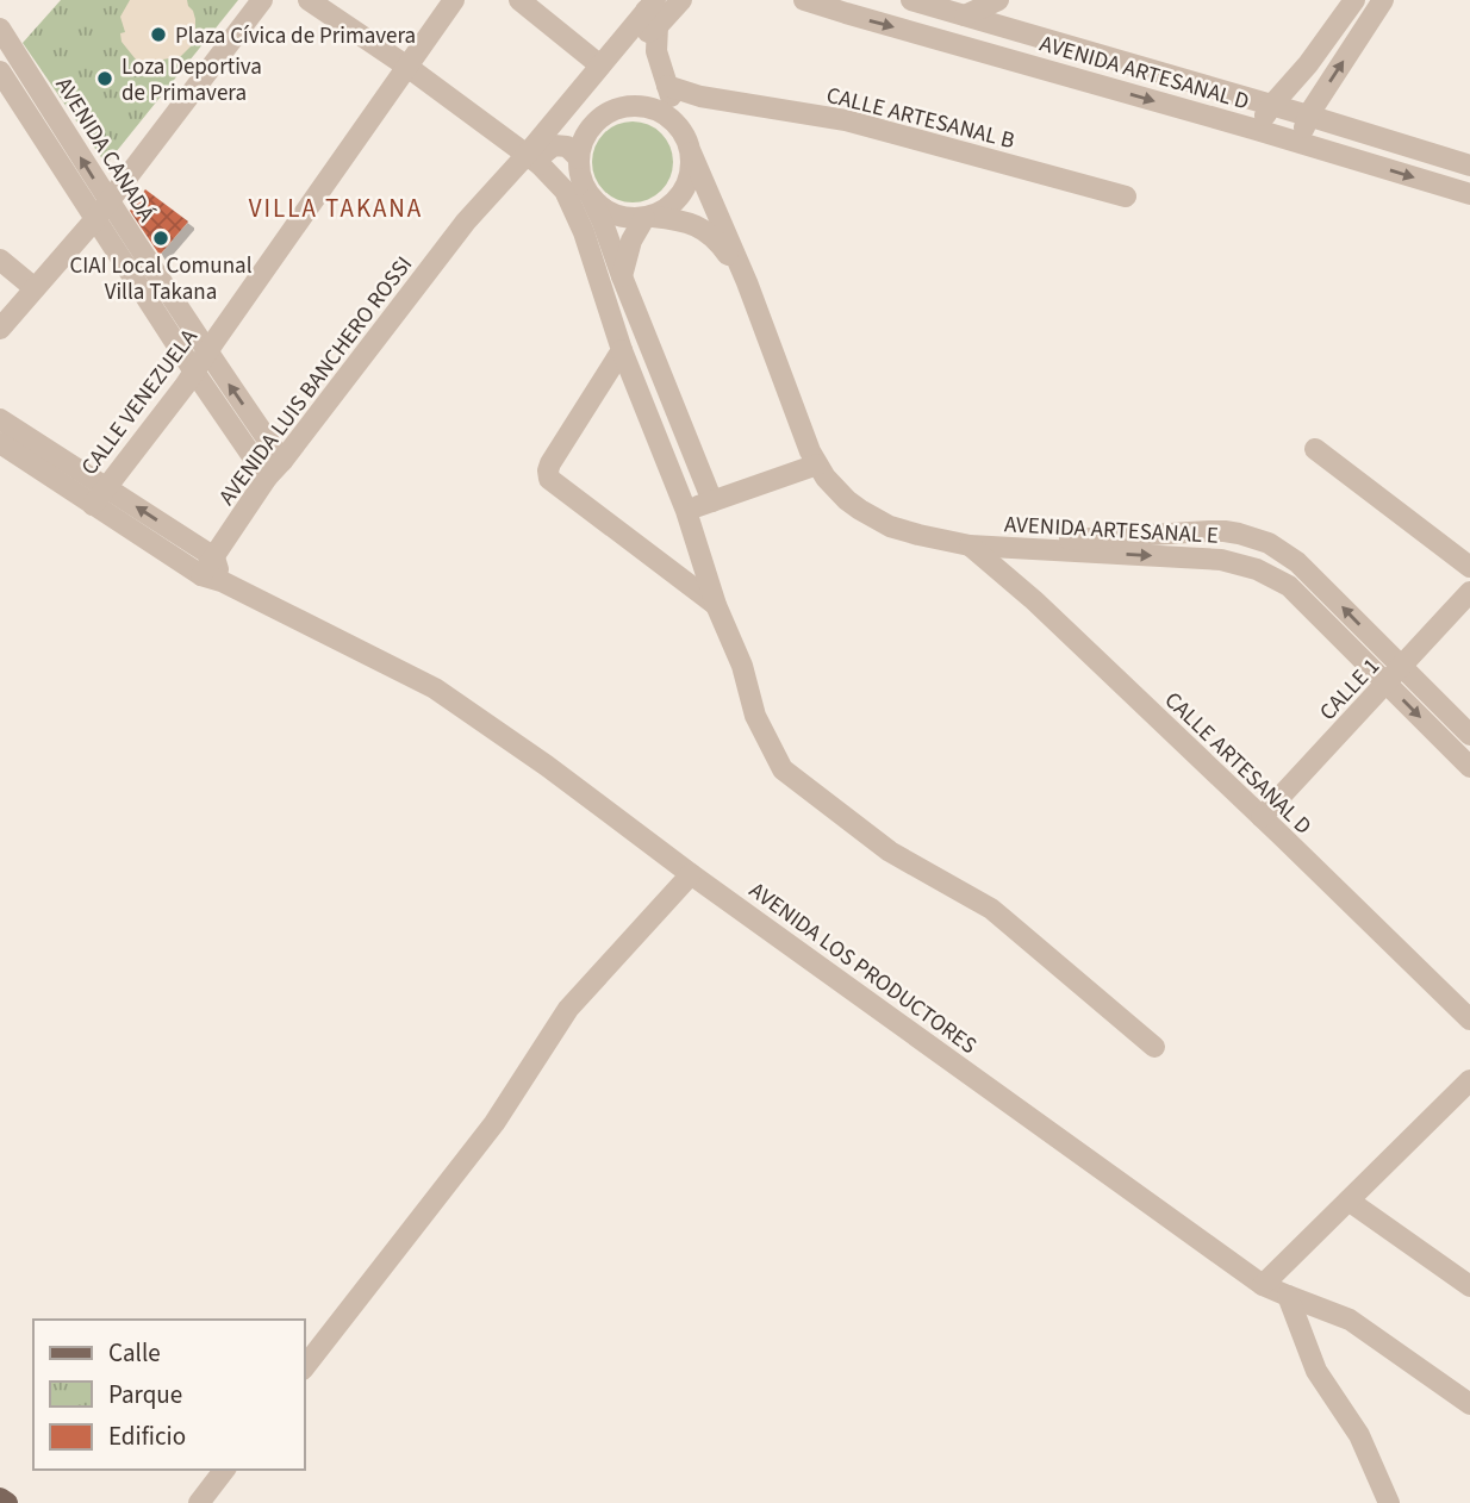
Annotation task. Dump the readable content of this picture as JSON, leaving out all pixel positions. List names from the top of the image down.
{
  "streets": {
    "street": [
      "AVENIDA ARTESANAL D",
      "CALLE ARTESANAL B",
      "AVENIDA CANADÁ",
      "AVENIDA LUIS BANCHERO ROSSI",
      "CALLE VENEZUELA",
      "AVENIDA ARTESANAL E",
      "CALLE 1",
      "CALLE ARTESANAL D",
      "AVENIDA LOS PRODUCTORES"
    ]
  },
  "crossings": [
    ["AVENIDA CANADÁ", "AVENIDA LUIS BANCHERO ROSSI"],
    ["AVENIDA CANADÁ", "CALLE VENEZUELA"],
    ["CALLE VENEZUELA", "AVENIDA LOS PRODUCTORES"],
    ["AVENIDA ARTESANAL E", "CALLE 1"],
    ["AVENIDA ARTESANAL E", "CALLE ARTESANAL D"],
    ["CALLE 1", "CALLE ARTESANAL D"]
  ],
  "districts": ["VILLA TAKANA"],
  "places": ["Plaza Cívica de Primavera", "Loza Deportiva de Primavera", "CIAI Local Comunal Villa Takana"],
  "legend": ["Calle", "Parque", "Edificio"]
}
